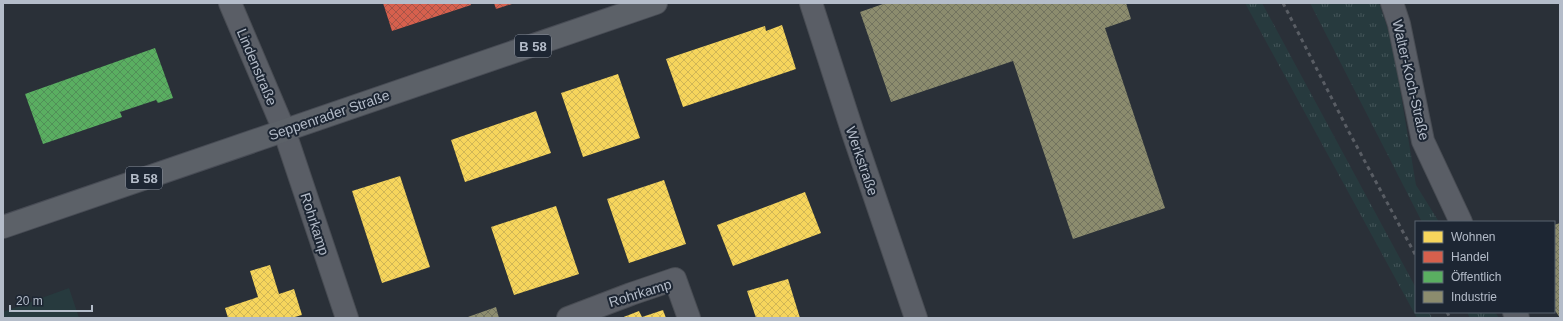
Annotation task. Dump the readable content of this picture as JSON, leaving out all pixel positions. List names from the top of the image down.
{
  "streets": {
    "main road": ["B 58", "Seppenrader Straße"],
    "street": [
      "Lindenstraße",
      "Walter-Koch-Straße",
      "Werkstraße",
      "Rohrkamp"
    ]
  },
  "crossings": [
    ["Lindenstraße", "Seppenrader Straße"],
    ["Lindenstraße", "Rohrkamp"],
    ["Seppenrader Straße", "Rohrkamp"]
  ],
  "legend": [
    "Wohnen",
    "Handel",
    "Öffentlich",
    "Industrie"
  ],
  "scale_bar": "20 m"
}
